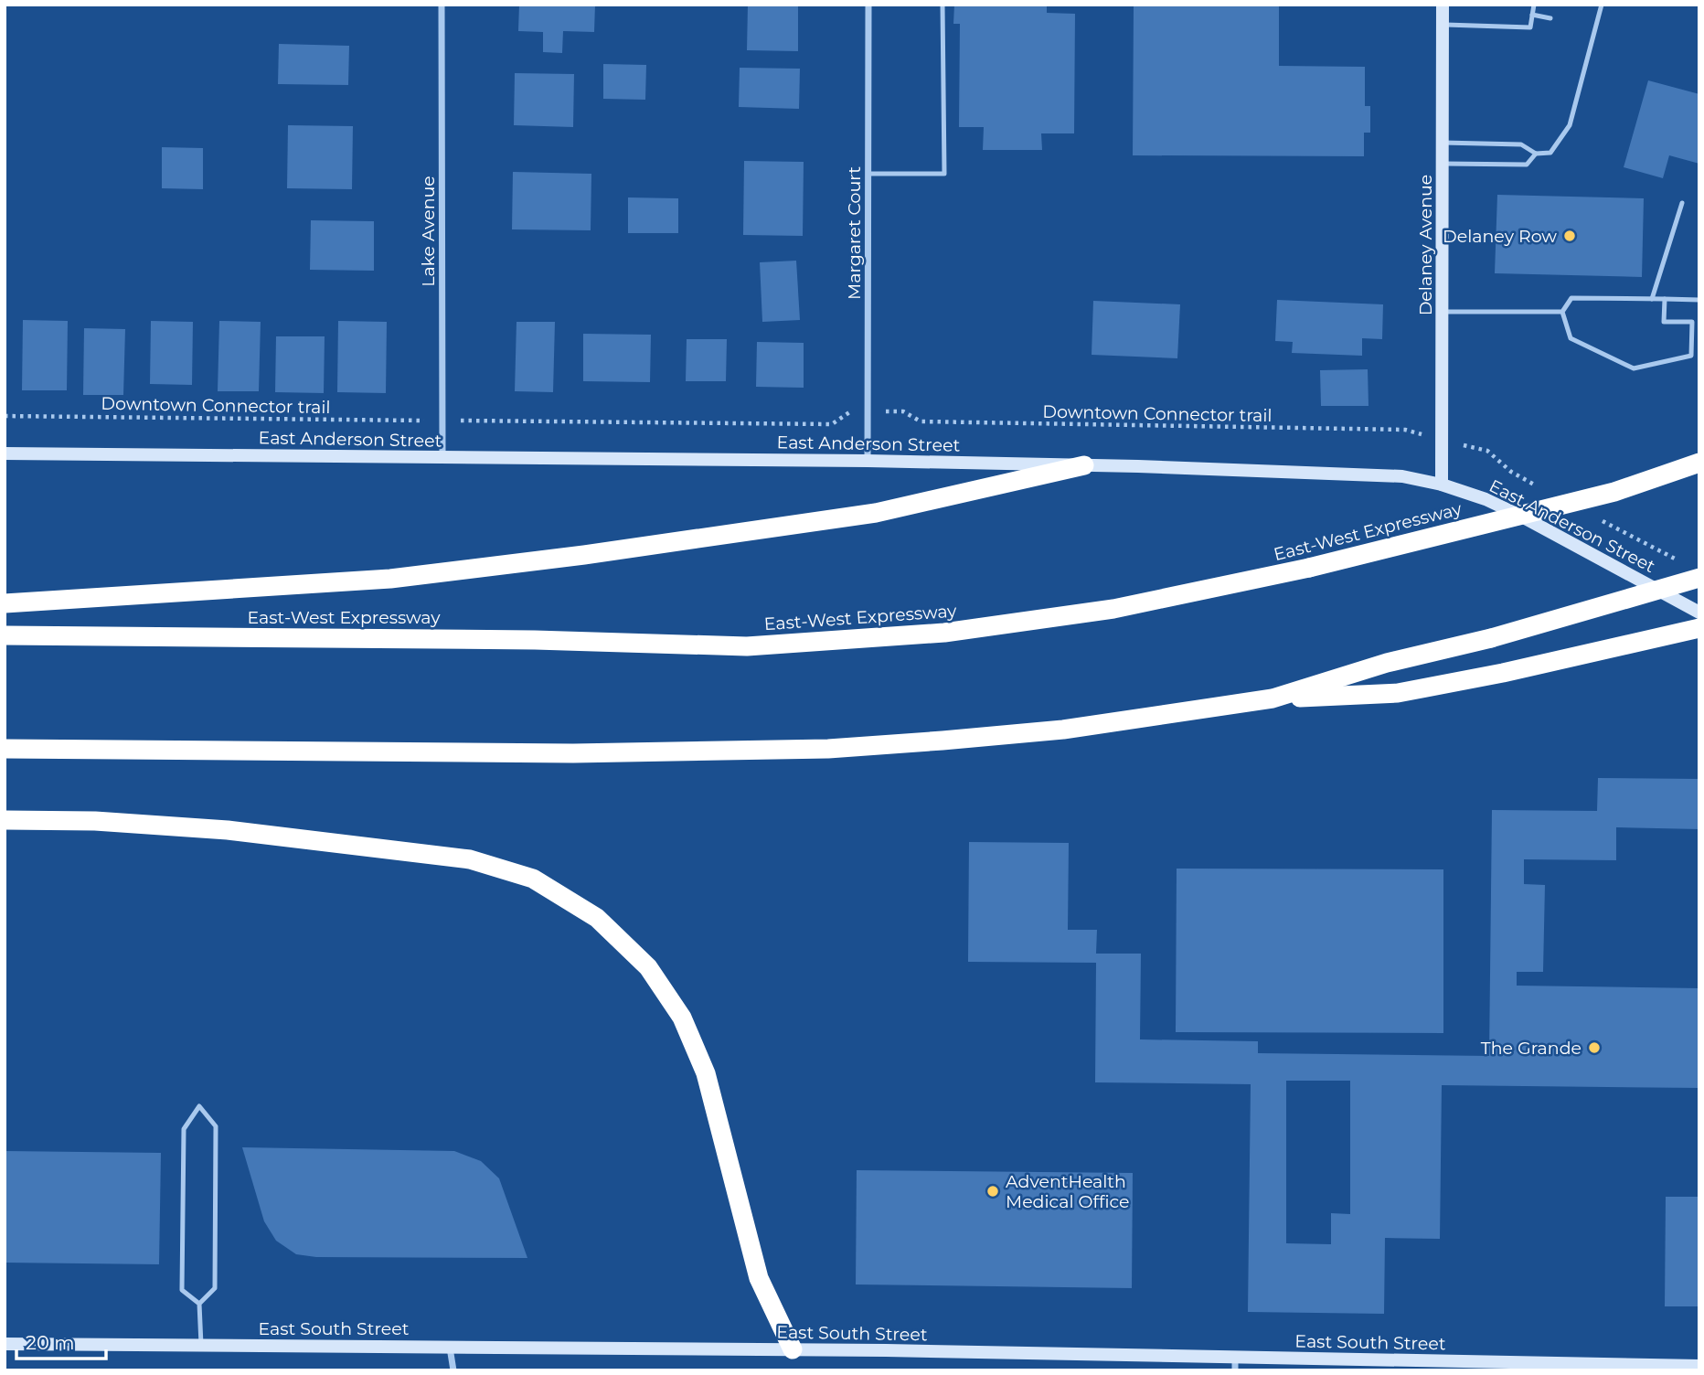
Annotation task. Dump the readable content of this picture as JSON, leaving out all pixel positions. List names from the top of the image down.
{
  "streets": {
    "highway": ["East-West Expressway"],
    "main road": ["Delaney Avenue", "East Anderson Street", "East South Street"],
    "street": ["Lake Avenue", "Margaret Court"],
    "path": ["Downtown Connector trail"]
  },
  "crossings": [
    ["Lake Avenue", "East Anderson Street"],
    ["Margaret Court", "East Anderson Street"],
    ["Delaney Avenue", "East Anderson Street"]
  ],
  "places": ["Delaney Row", "The Grande", "AdventHealth Medical Office"],
  "scale_bar": "20 m"
}
